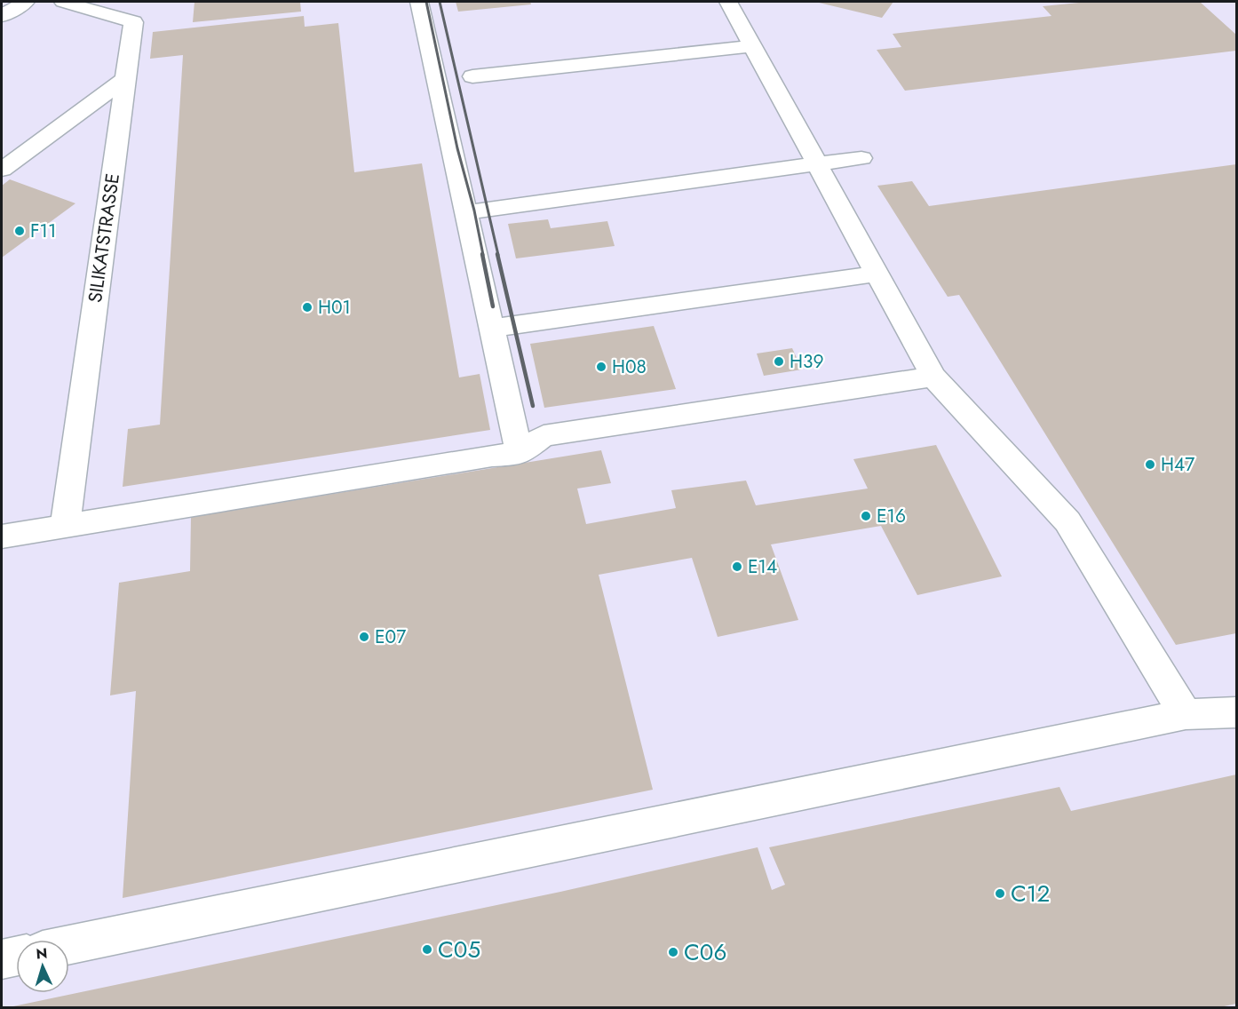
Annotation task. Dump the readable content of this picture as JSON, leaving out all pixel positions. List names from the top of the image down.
{
  "streets": {
    "lane": ["SILIKATSTRASSE"]
  },
  "places": [
    "F11",
    "H01",
    "H39",
    "H08",
    "H47",
    "E16",
    "E14",
    "E07",
    "C12",
    "C05",
    "C06"
  ],
  "north": "top"
}
